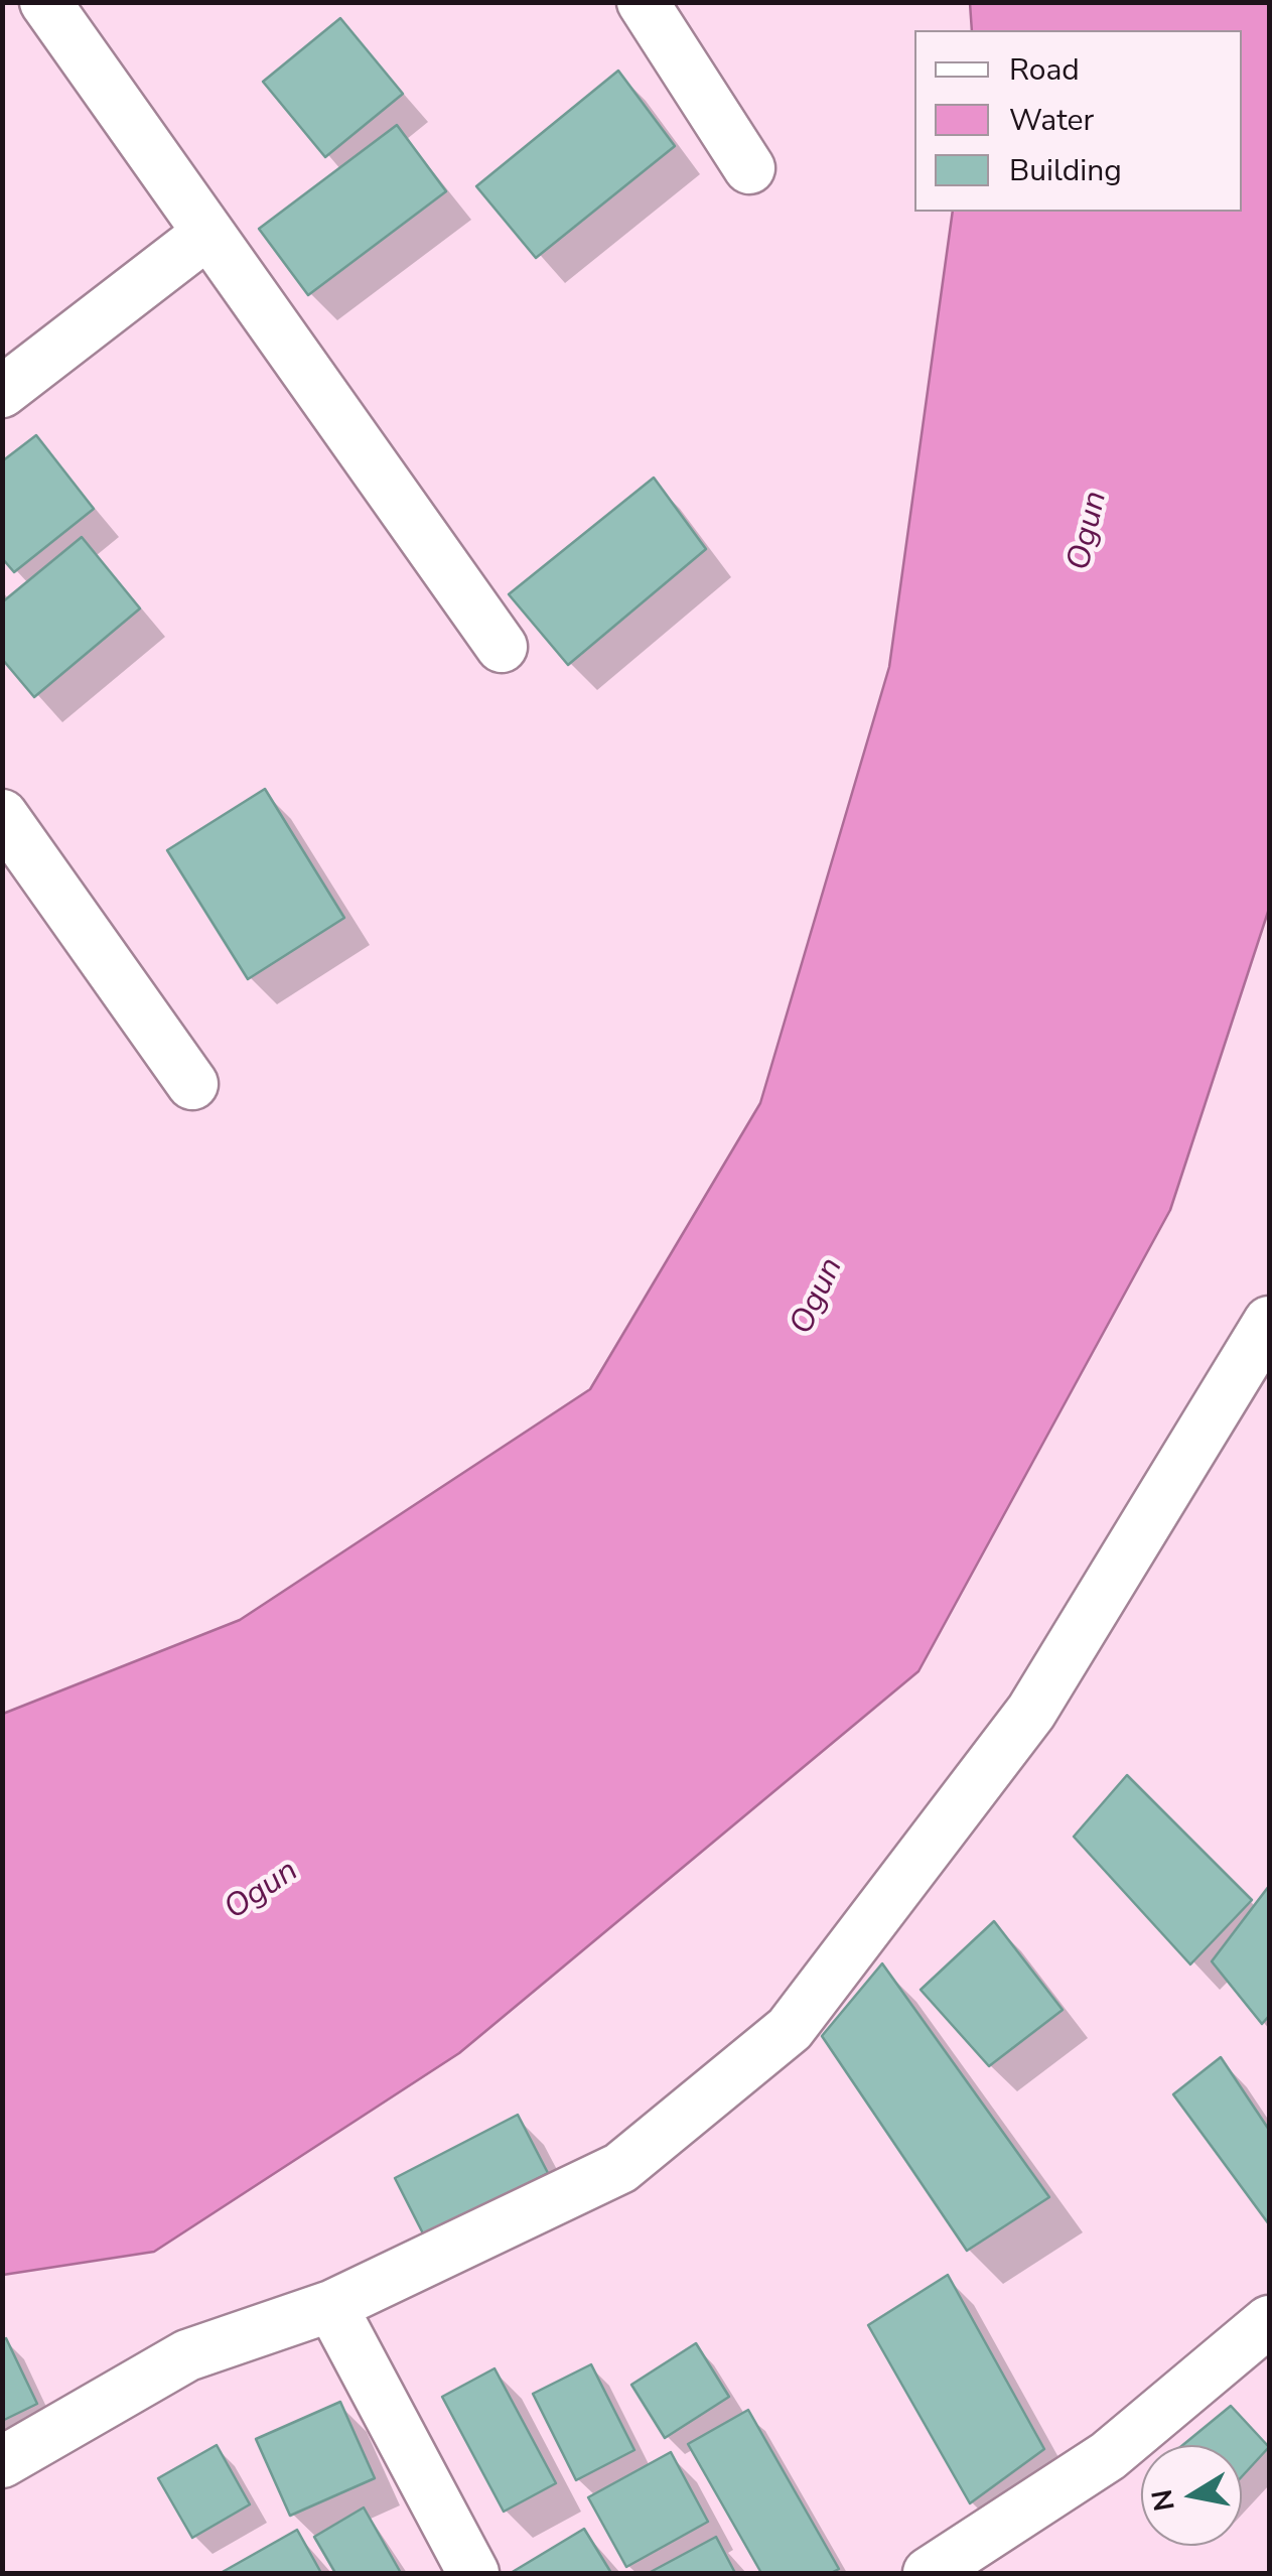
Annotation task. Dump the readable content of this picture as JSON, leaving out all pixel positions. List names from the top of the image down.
{
  "water": ["Ogun"],
  "legend": ["Road", "Water", "Building"],
  "north": "left"
}
